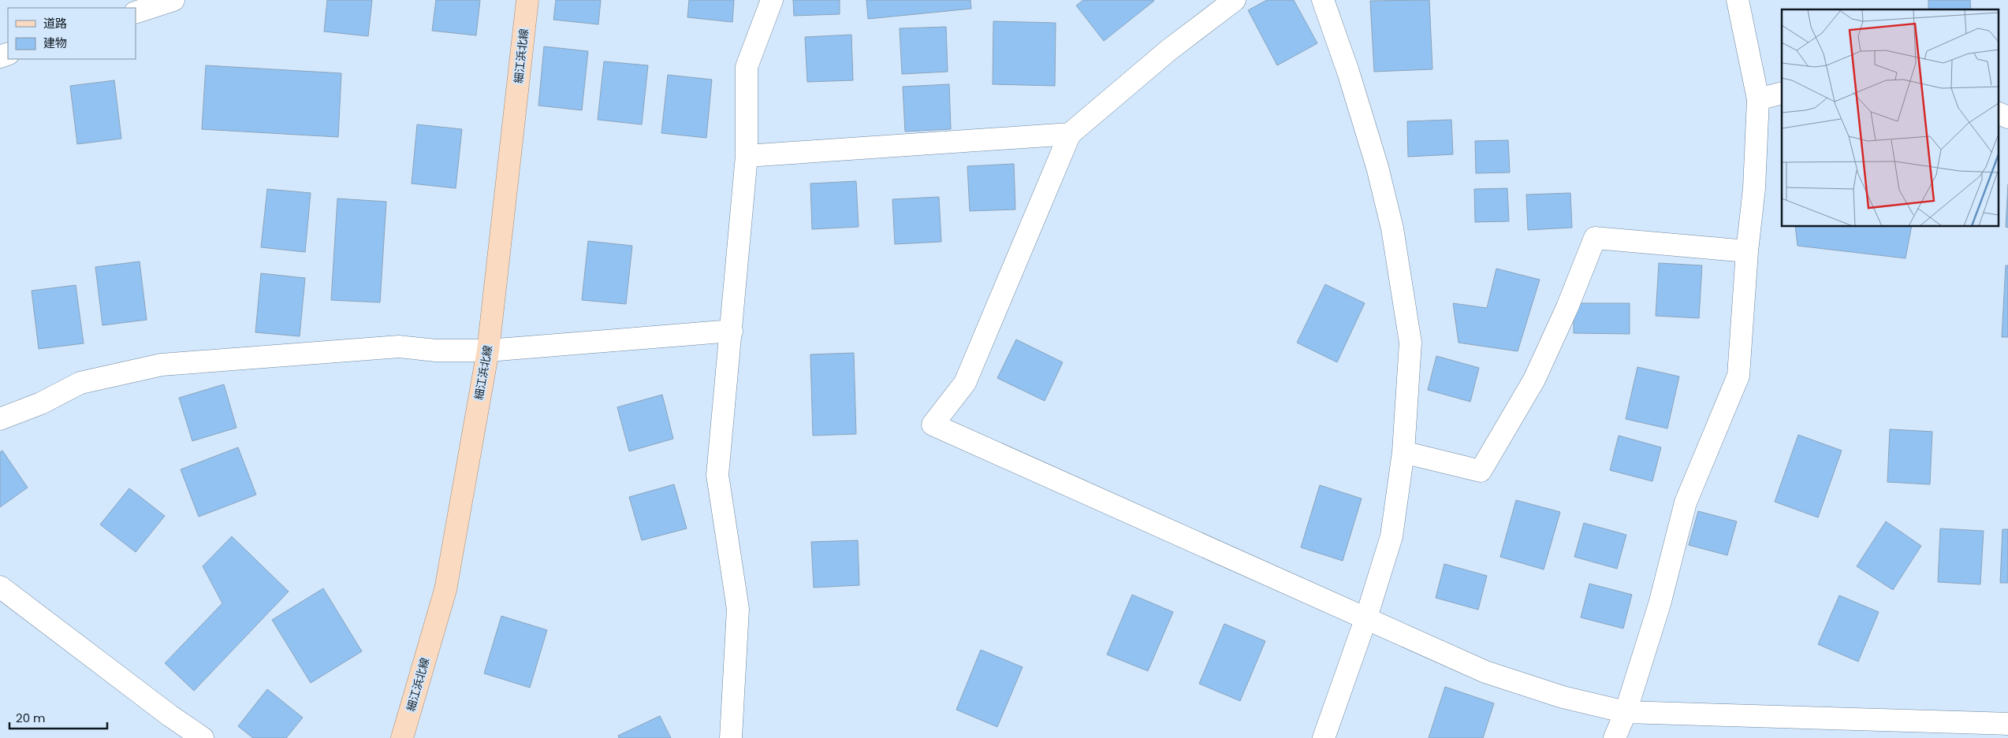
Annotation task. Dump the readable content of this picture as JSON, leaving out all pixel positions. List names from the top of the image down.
{
  "streets": {
    "main road": ["細江浜北線"]
  },
  "legend": ["道路", "建物"],
  "scale_bar": "20 m"
}
